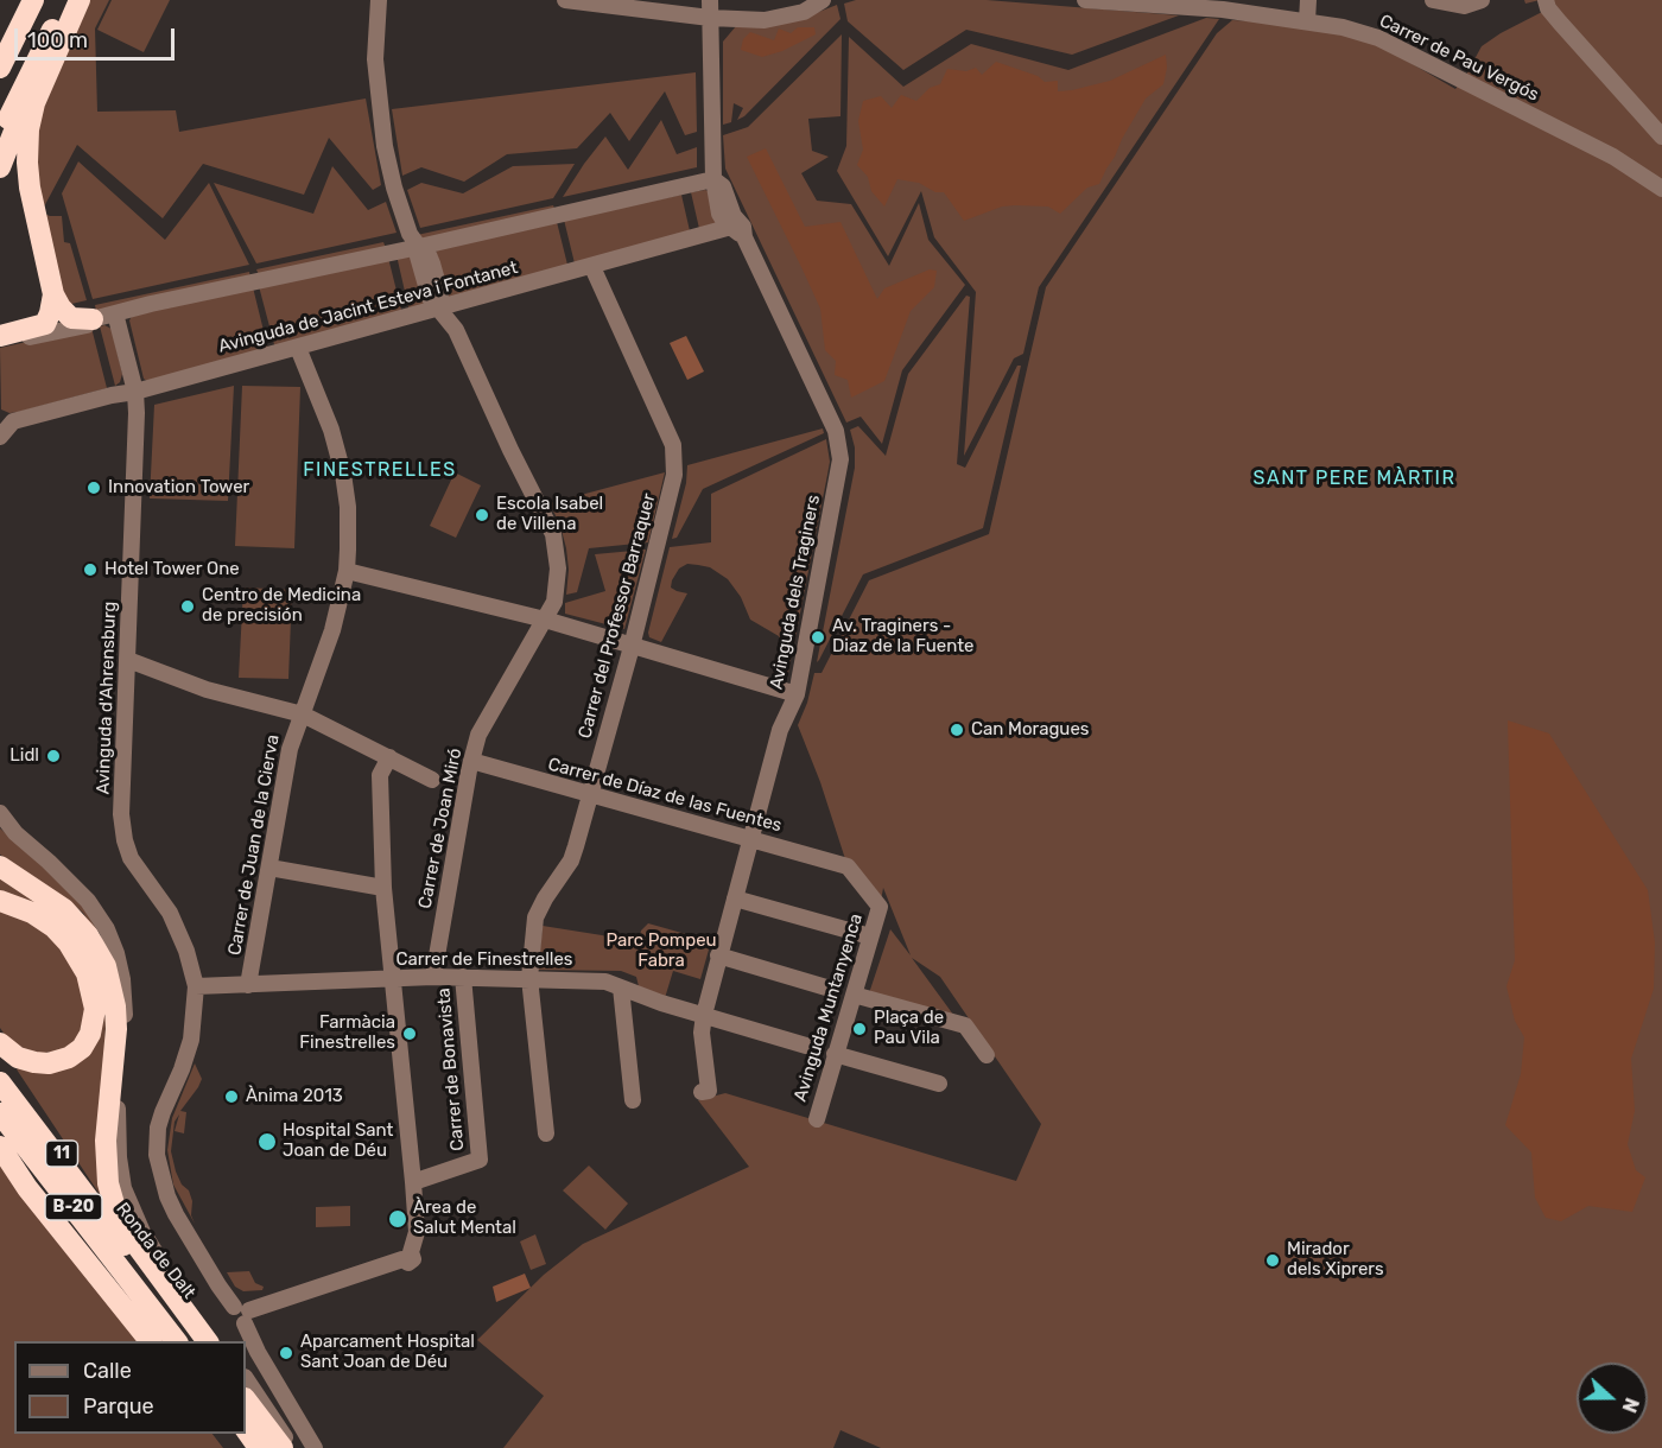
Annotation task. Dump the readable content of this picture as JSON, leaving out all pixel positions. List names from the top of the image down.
{
  "streets": {
    "highway": ["11", "B-20", "Ronda de Dalt"],
    "street": [
      "Carrer de Pau Vergós",
      "Avinguda de Jacint Esteva i Fontanet",
      "Avinguda dels Traginers",
      "Carrer del Professor Barraquer",
      "Avinguda d'Ahrensburg",
      "Carrer de Díaz de las Fuentes",
      "Carrer de Joan Miró",
      "Carrer de Juan de la Cierva",
      "Carrer de Finestrelles",
      "Avinguda Muntanyenca",
      "Carrer de Bonavista"
    ]
  },
  "crossings": [
    ["Avinguda de Jacint Esteva i Fontanet", "Avinguda dels Traginers"],
    ["Avinguda de Jacint Esteva i Fontanet", "Carrer del Professor Barraquer"],
    ["Avinguda de Jacint Esteva i Fontanet", "Avinguda d'Ahrensburg"],
    ["Avinguda de Jacint Esteva i Fontanet", "Carrer de Joan Miró"],
    ["Avinguda dels Traginers", "Carrer de Díaz de las Fuentes"],
    ["Avinguda dels Traginers", "Carrer de Finestrelles"],
    ["Carrer del Professor Barraquer", "Carrer de Díaz de las Fuentes"],
    ["Carrer del Professor Barraquer", "Carrer de Finestrelles"],
    ["Avinguda d'Ahrensburg", "Carrer de Finestrelles"],
    ["Carrer de Díaz de las Fuentes", "Carrer de Joan Miró"],
    ["Carrer de Díaz de las Fuentes", "Avinguda Muntanyenca"],
    ["Carrer de Joan Miró", "Carrer de Finestrelles"],
    ["Carrer de Juan de la Cierva", "Carrer de Finestrelles"],
    ["Carrer de Finestrelles", "Carrer de Bonavista"],
    ["11", "Ronda de Dalt"]
  ],
  "districts": ["FINESTRELLES", "SANT PERE MÀRTIR"],
  "parks": ["Parc Pompeu Fabra"],
  "places": [
    "Innovation Tower",
    "Escola Isabel de Villena",
    "Hotel Tower One",
    "Centro de Medicina de precisión",
    "Av. Traginers - Diaz de la Fuente",
    "Can Moragues",
    "Lidl",
    "Plaça de Pau Vila",
    "Farmàcia Finestrelles",
    "Ànima 2013",
    "Hospital Sant Joan de Déu",
    "Àrea de Salut Mental",
    "Mirador dels Xiprers",
    "Aparcament Hospital Sant Joan de Déu"
  ],
  "legend": ["Calle", "Parque"],
  "scale_bar": "100 m",
  "north": "right"
}
